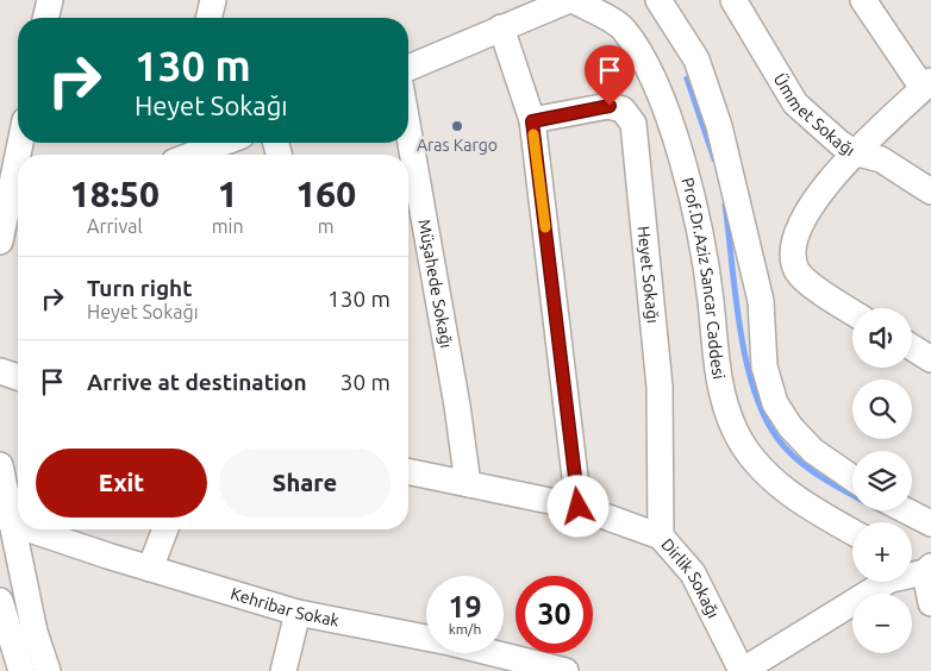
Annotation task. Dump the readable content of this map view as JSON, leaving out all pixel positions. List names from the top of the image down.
{
  "streets": {
    "street": [
      "Ümmet Sokağı",
      "Heyet Sokağı",
      "Prof.Dr.Aziz Sancar Caddesi",
      "Müşahede Sokağı",
      "Dirlik Sokağı",
      "Kehribar Sokak"
    ]
  },
  "crossings": [
    ["Heyet Sokağı", "Dirlik Sokağı"],
    ["Müşahede Sokağı", "Dirlik Sokağı"]
  ],
  "places": ["Aras Kargo"],
  "page": {
    "turn": ["130 m", "Heyet Sokağı"],
    "eta": [
      "18:50",
      "Arrival",
      "1",
      "min",
      "160",
      "m"
    ],
    "list": [
      {
        "name": "Turn right",
        "note": "Heyet Sokağı",
        "value": "130 m"
      },
      {
        "name": "Arrive at destination",
        "value": "30 m"
      }
    ],
    "map_buttons": ["+", "−"],
    "buttons": ["Exit", "Share"],
    "speed": "19 km/h",
    "limit": "30"
  }
}
